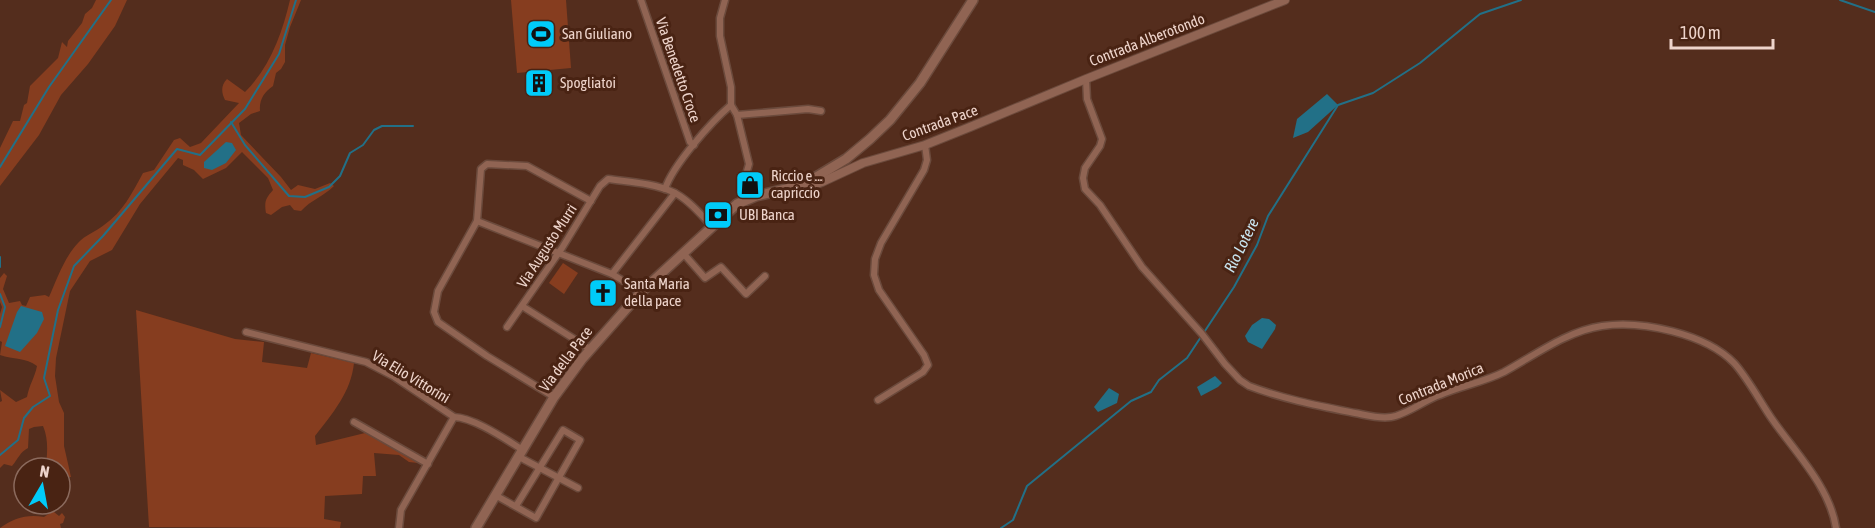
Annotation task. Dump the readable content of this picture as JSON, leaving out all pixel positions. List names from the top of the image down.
{
  "streets": {
    "main road": ["Via della Pace"],
    "street": [
      "Contrada Alberotondo",
      "Via Benedetto Croce",
      "Contrada Pace",
      "Via Augusto Murri",
      "Via Elio Vittorini",
      "Contrada Morica"
    ]
  },
  "crossings": [
    ["Contrada Alberotondo", "Contrada Pace"],
    ["Contrada Alberotondo", "Contrada Morica"],
    ["Contrada Pace", "Via della Pace"],
    ["Contrada Pace", "Contrada Morica"],
    ["Via della Pace", "Via Elio Vittorini"]
  ],
  "water": ["Rio Lotere"],
  "places": {
    "sports": ["San Giuliano"],
    "building": ["Spogliatoi"],
    "shop": ["Riccio e ... capriccio"],
    "bank": ["UBI Banca"],
    "church": ["Santa Maria della pace"]
  },
  "scale_bar": "100 m",
  "north": "top"
}
